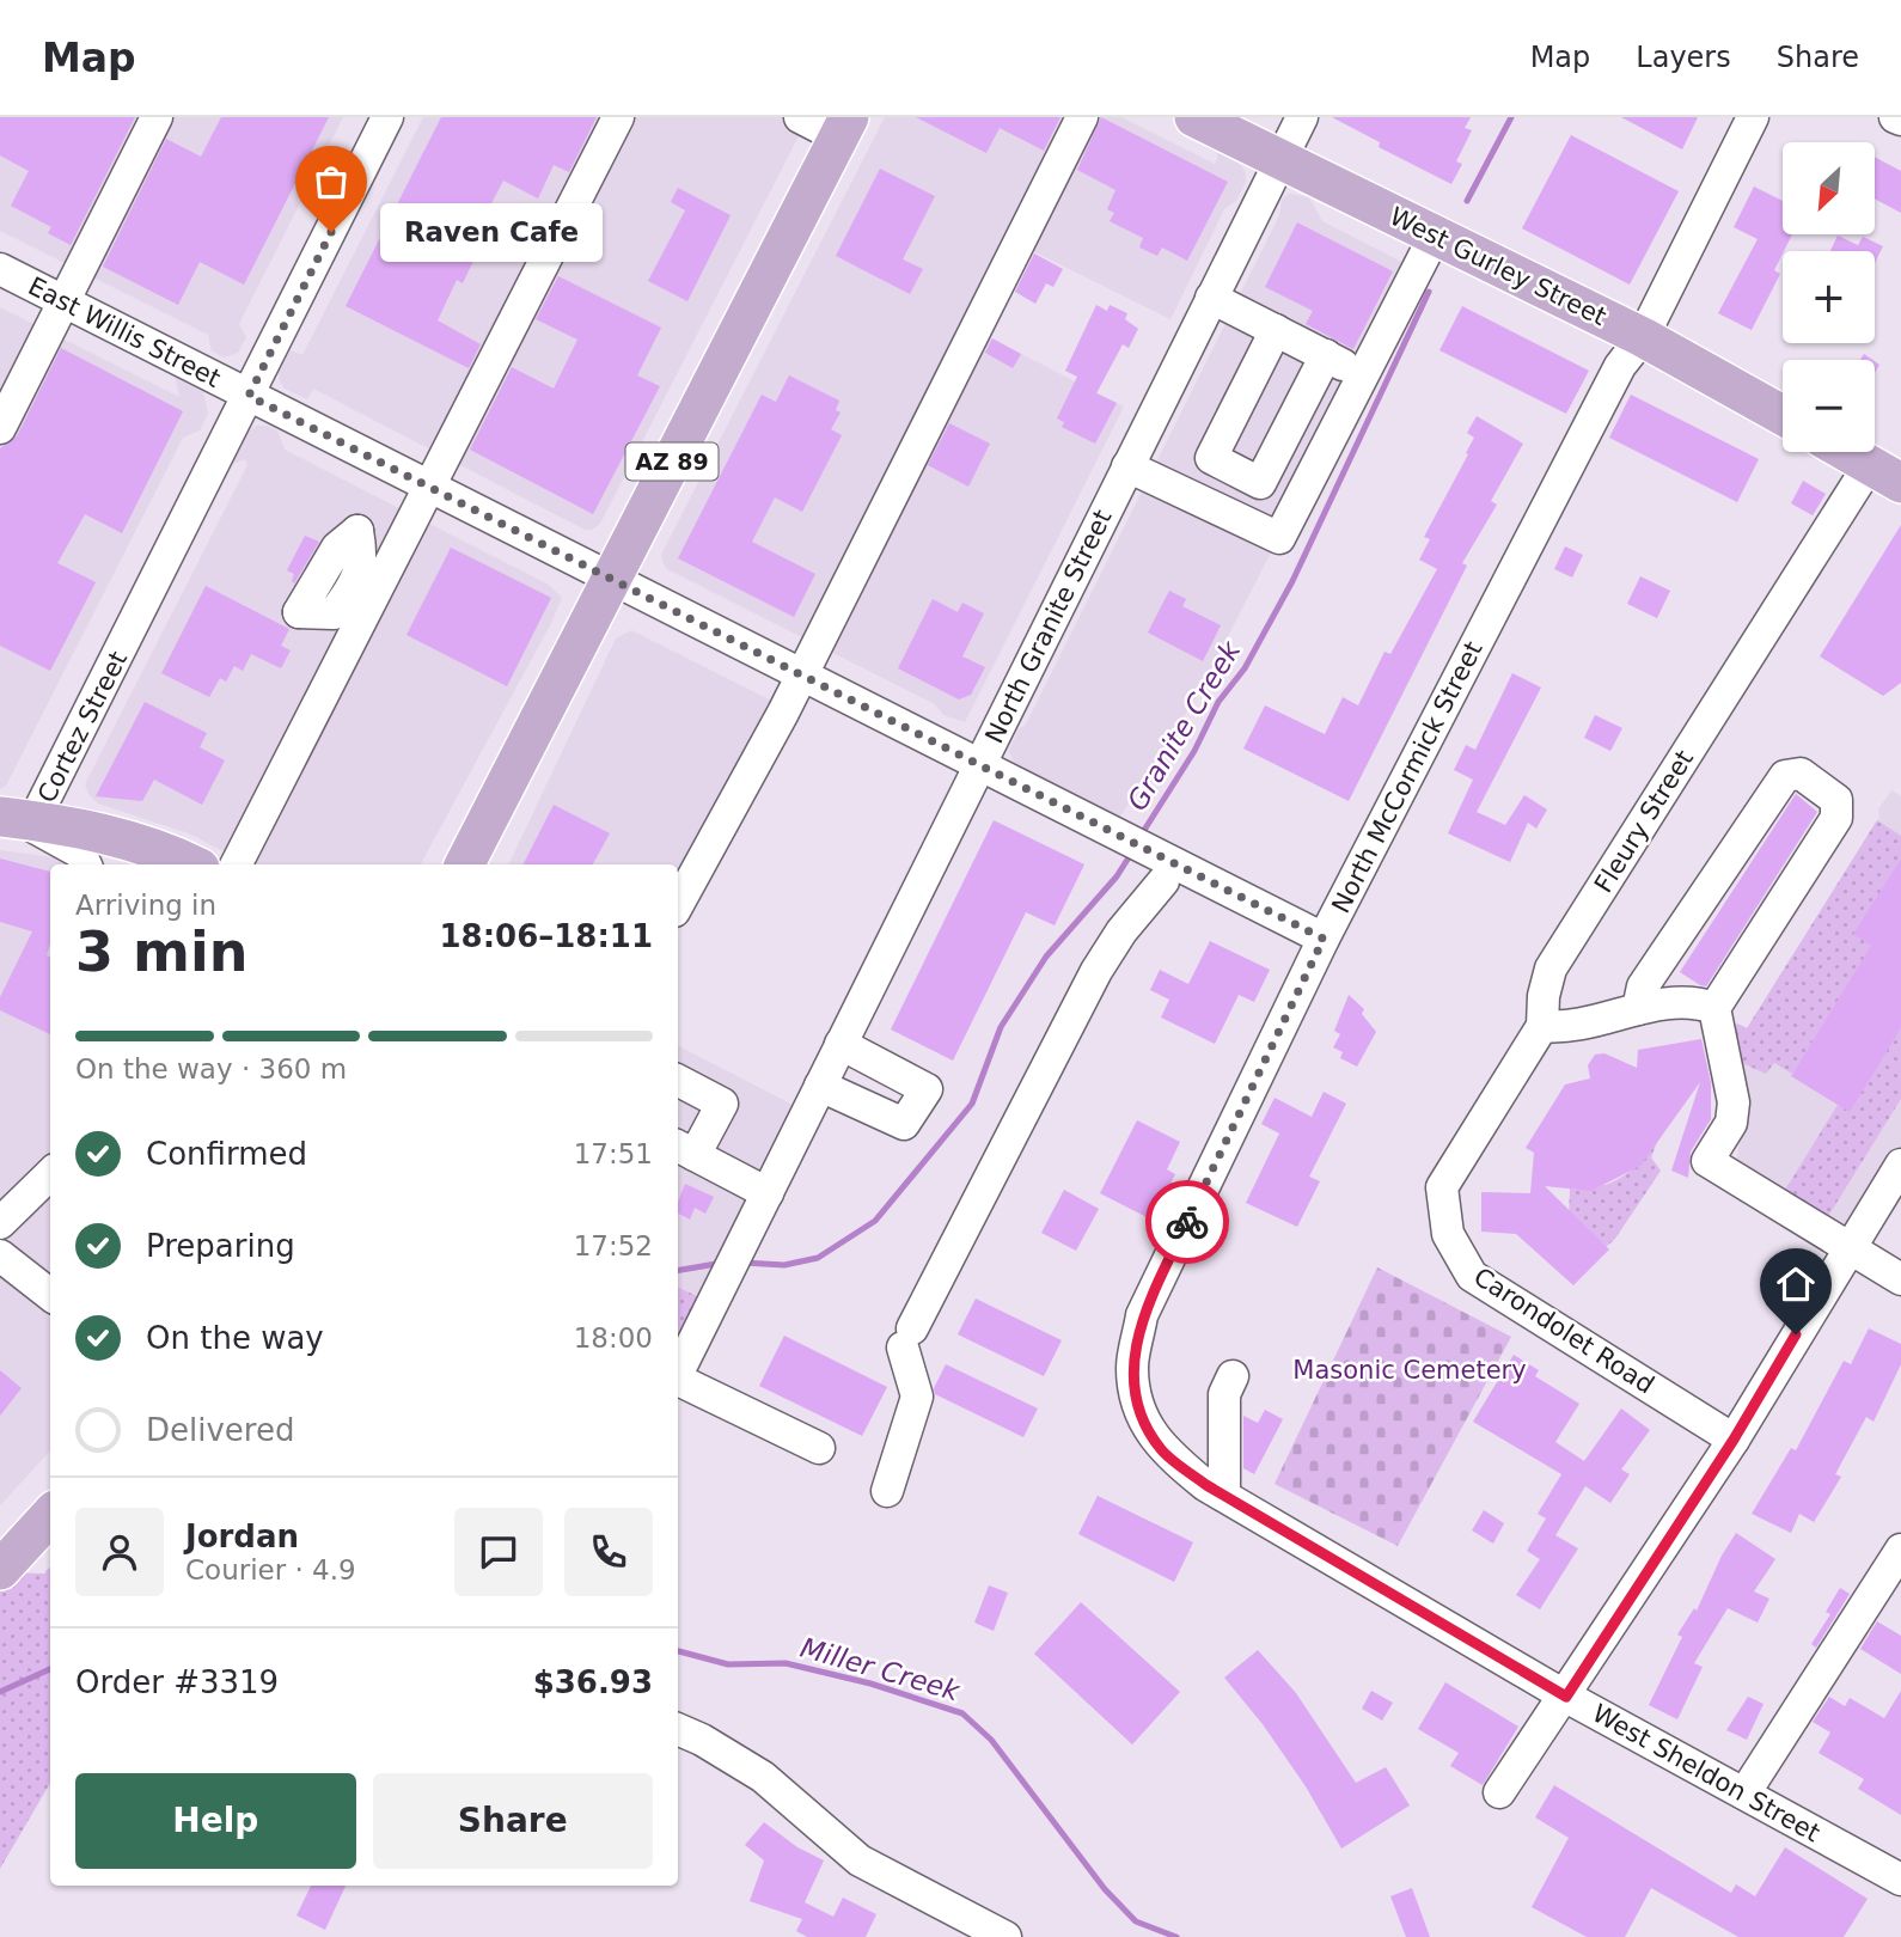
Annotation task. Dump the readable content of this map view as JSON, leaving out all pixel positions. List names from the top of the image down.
{
  "streets": {
    "main road": ["West Gurley Street", "AZ 89"],
    "street": [
      "East Willis Street",
      "North Granite Street",
      "Cortez Street",
      "North McCormick Street",
      "Fleury Street",
      "Carondolet Road",
      "West Sheldon Street"
    ]
  },
  "crossings": [
    ["West Gurley Street", "North Granite Street"],
    ["West Gurley Street", "North McCormick Street"],
    ["East Willis Street", "AZ 89"],
    ["East Willis Street", "North Granite Street"],
    ["East Willis Street", "Cortez Street"],
    ["East Willis Street", "North McCormick Street"],
    ["North McCormick Street", "West Sheldon Street"],
    ["Fleury Street", "Carondolet Road"]
  ],
  "water": ["Granite Creek", "Miller Creek"],
  "parks": ["Masonic Cemetery"],
  "places": ["Raven Cafe"],
  "north": "bottom left",
  "page": {
    "header": "Map",
    "nav": ["Map", "Layers", "Share"],
    "map_buttons": ["+", "−"],
    "bubble": "Raven Cafe",
    "heading": ["3 min", "Arriving in", "18:06–18:11"],
    "panel": [
      "Jordan",
      "Courier · 4.9",
      "Order #3319",
      "$36.93"
    ],
    "bar": "On the way · 360 m",
    "list": [
      ["Confirmed", "17:51"],
      ["Preparing", "17:52"],
      ["On the way", "18:00"],
      "Delivered"
    ],
    "buttons": ["Help", "Share"]
  }
}
